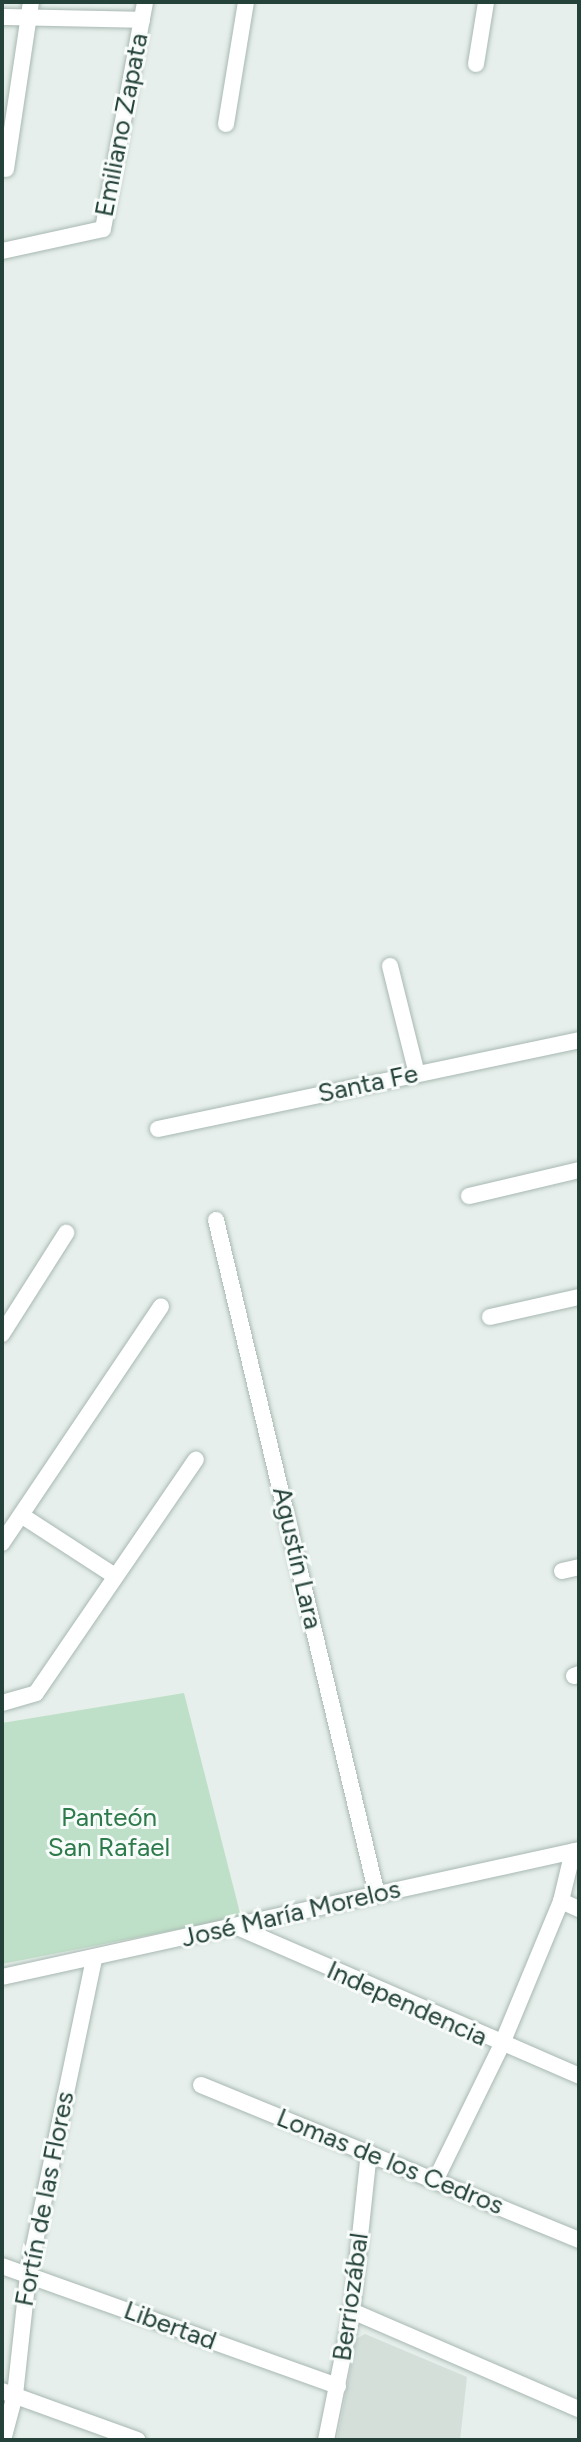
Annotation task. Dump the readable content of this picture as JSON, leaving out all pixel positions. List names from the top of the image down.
{
  "streets": {
    "street": [
      "Emiliano Zapata",
      "Santa Fe",
      "Agustín Lara",
      "José María Morelos",
      "Independencia",
      "Lomas de los Cedros",
      "Fortín de las Flores",
      "Berriozábal",
      "Libertad"
    ]
  },
  "crossings": [
    ["Agustín Lara", "José María Morelos"],
    ["José María Morelos", "Independencia"],
    ["José María Morelos", "Fortín de las Flores"],
    ["Lomas de los Cedros", "Berriozábal"],
    ["Fortín de las Flores", "Libertad"],
    ["Berriozábal", "Libertad"]
  ],
  "parks": ["Panteón San Rafael"]
}
